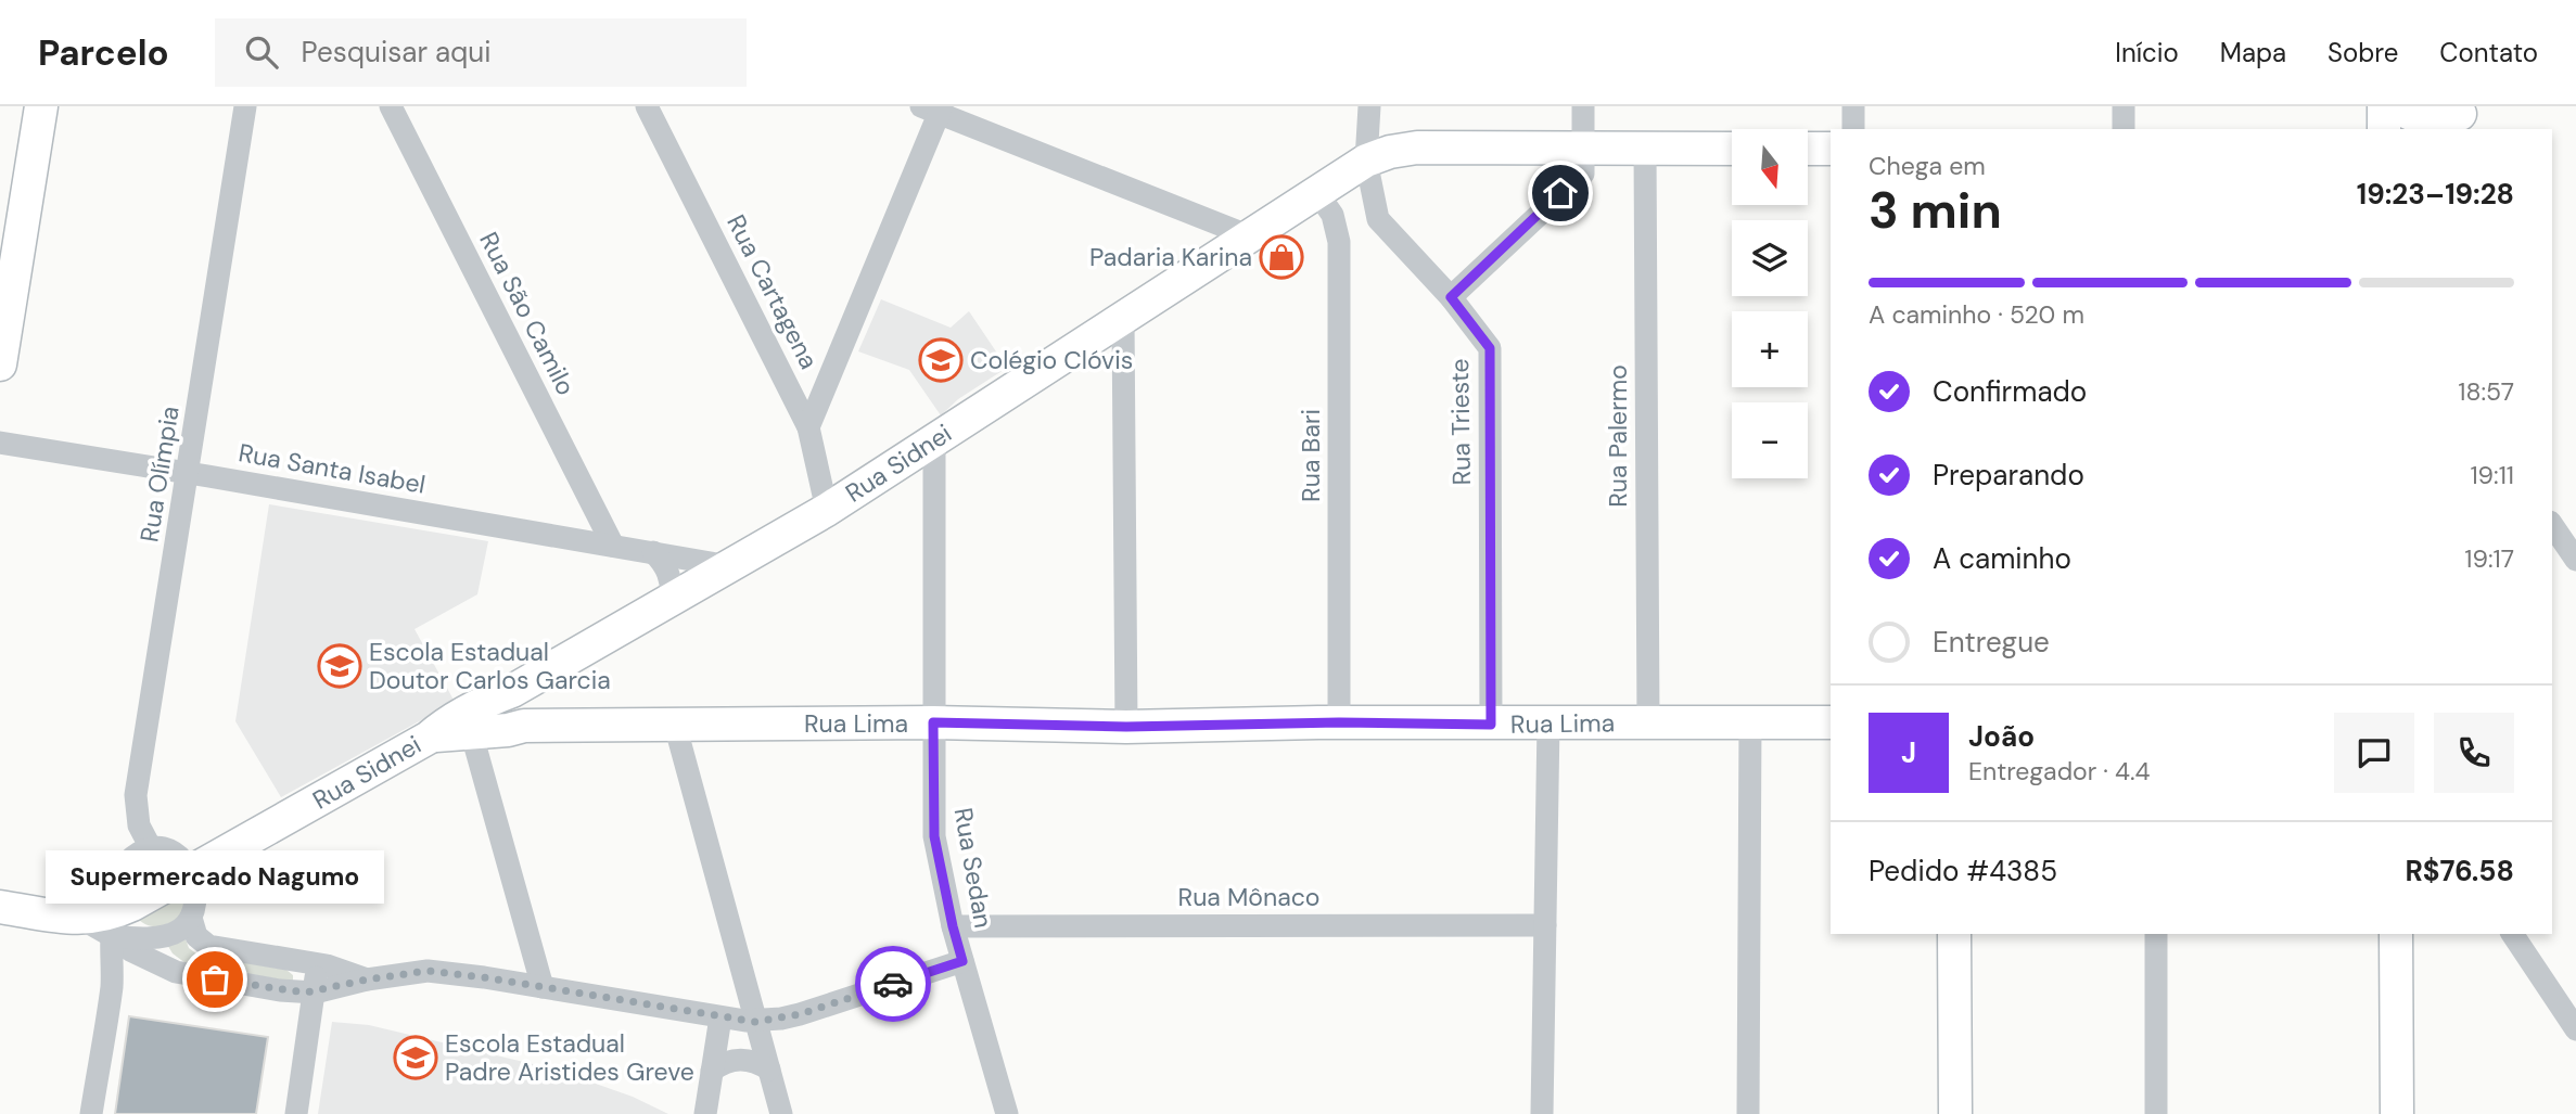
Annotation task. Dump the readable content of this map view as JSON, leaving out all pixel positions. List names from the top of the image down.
{
  "streets": {
    "main road": ["Rua Sidnei", "Rua Lima"],
    "street": [
      "Rua Cartagena",
      "Rua São Camilo",
      "Rua Trieste",
      "Rua Palermo",
      "Rua Bari",
      "Rua Santa Isabel",
      "Rua Olímpia",
      "Rua Sedan",
      "Rua Mônaco"
    ]
  },
  "crossings": [
    ["Rua Cartagena", "Rua Sidnei"],
    ["Rua São Camilo", "Rua Santa Isabel"],
    ["Rua Trieste", "Rua Lima"],
    ["Rua Palermo", "Rua Sidnei"],
    ["Rua Palermo", "Rua Lima"],
    ["Rua Bari", "Rua Sidnei"],
    ["Rua Bari", "Rua Lima"],
    ["Rua Sidnei", "Rua Santa Isabel"],
    ["Rua Sidnei", "Rua Lima"],
    ["Rua Sidnei", "Rua Sedan"],
    ["Rua Santa Isabel", "Rua Olímpia"],
    ["Rua Lima", "Rua Sedan"],
    ["Rua Sedan", "Rua Mônaco"]
  ],
  "places": {
    "shop": ["Padaria Karina"],
    "school or university": ["Colégio Clóvis", "Escola Estadual Doutor Carlos Garcia", "Escola Estadual Padre Aristides Greve"],
    "other": ["Supermercado Nagumo"]
  },
  "north": "bottom",
  "page": {
    "header": "Parcelo",
    "search": "Pesquisar aqui",
    "nav": [
      "Início",
      "Mapa",
      "Sobre",
      "Contato"
    ],
    "map_buttons": ["+", "−"],
    "heading": ["3 min", "Chega em", "19:23–19:28"],
    "panel": [
      "João",
      "Entregador · 4.4",
      "Pedido #4385",
      "R$76.58"
    ],
    "bar": "A caminho · 520 m",
    "list": [
      ["Confirmado", "18:57"],
      ["Preparando", "19:11"],
      ["A caminho", "19:17"],
      "Entregue"
    ],
    "round": "J",
    "bubble": "Supermercado Nagumo"
  }
}
